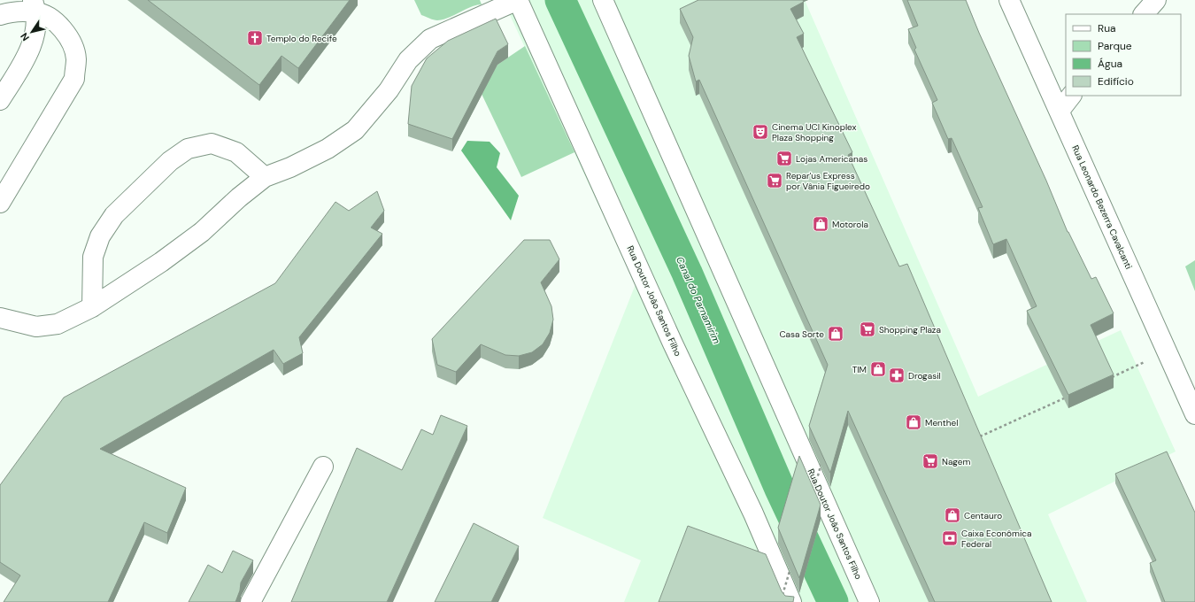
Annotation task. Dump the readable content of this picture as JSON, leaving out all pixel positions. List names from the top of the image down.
{
  "streets": {
    "street": ["Rua Leonardo Bezerra Cavalcanti", "Rua Doutor João Santos Filho"]
  },
  "water": ["Canal do Parnamirim"],
  "places": {
    "church": ["Templo do Recife"],
    "theatre": ["Cinema UCI Kinoplex Plaza Shopping"],
    "supermarket": [
      "Lojas Americanas",
      "Repar'us Express por Vânia Figueiredo",
      "Shopping Plaza",
      "Nagem"
    ],
    "shop": [
      "Motorola",
      "Casa Sorte",
      "TIM",
      "Menthel",
      "Centauro"
    ],
    "pharmacy": ["Drogasil"],
    "bank": ["Caixa Econômica Federal"]
  },
  "legend": [
    "Rua",
    "Parque",
    "Água",
    "Edifício"
  ],
  "north": "bottom left"
}
